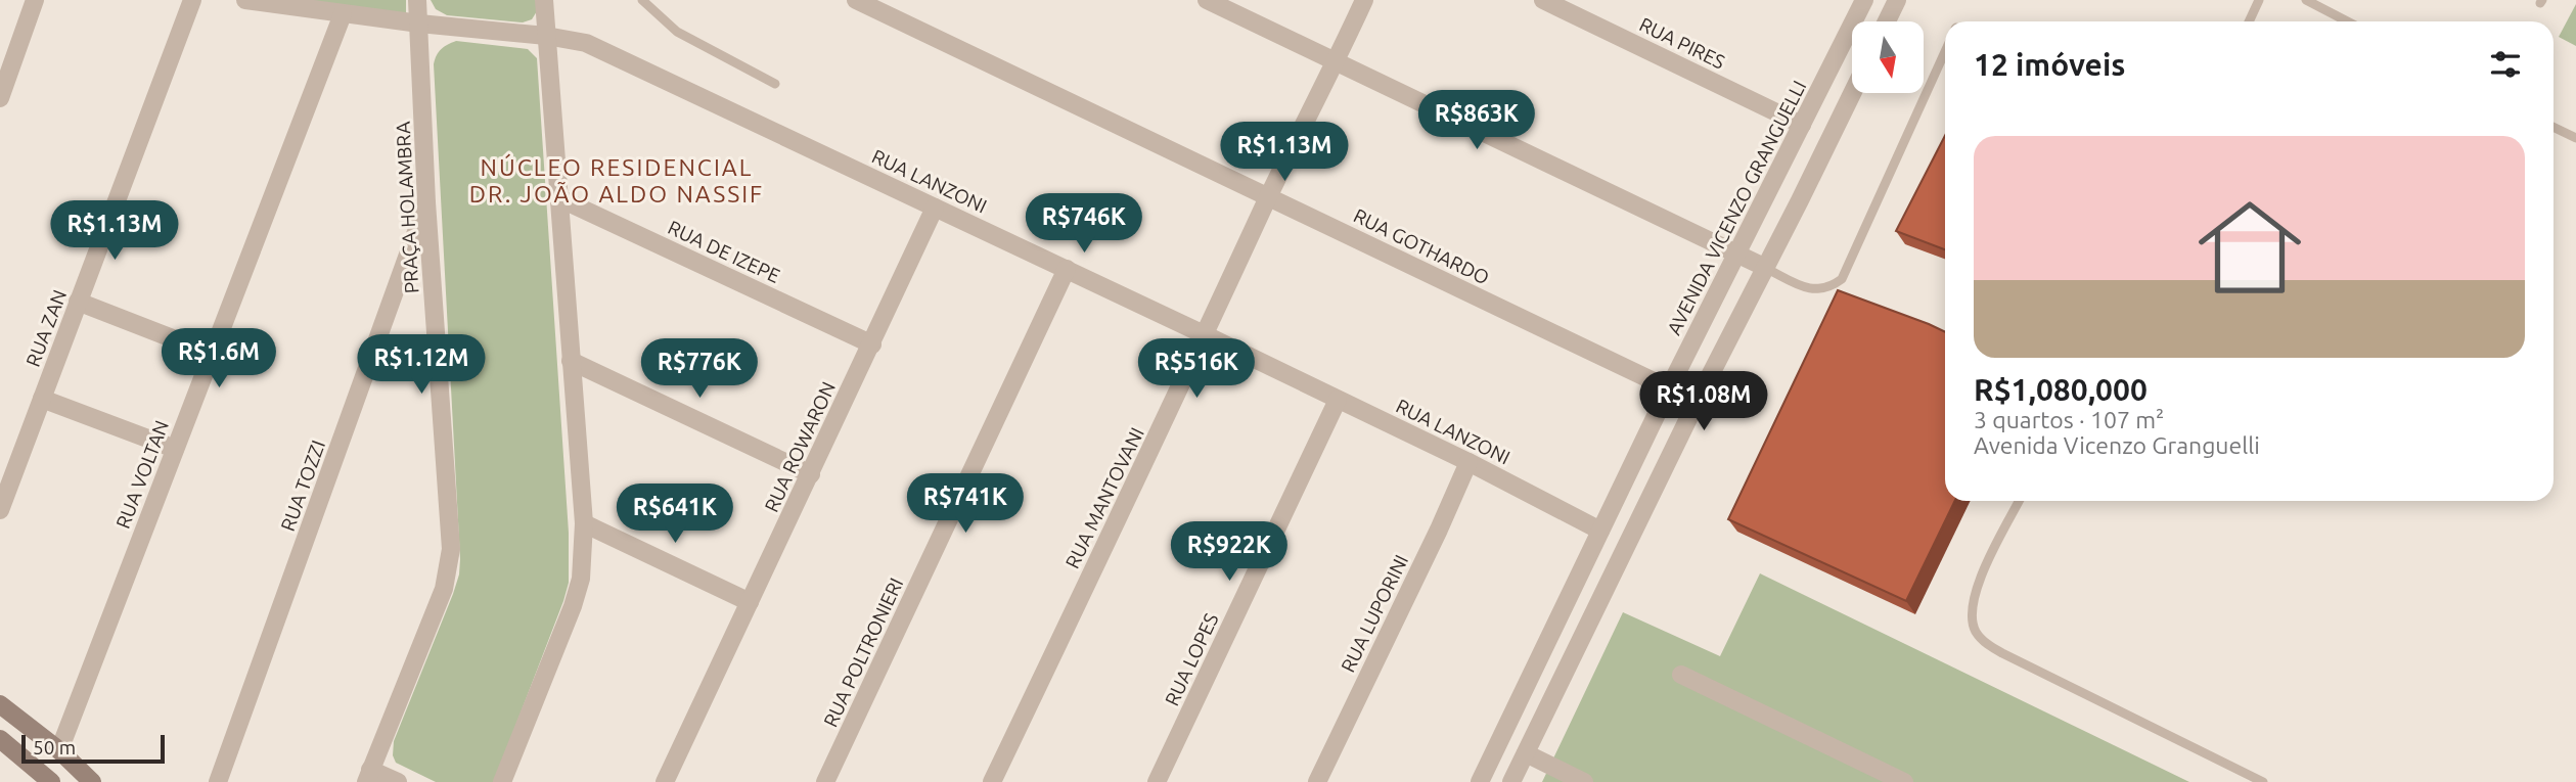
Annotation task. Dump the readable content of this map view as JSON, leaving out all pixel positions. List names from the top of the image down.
{
  "streets": {
    "street": [
      "RUA PIRES",
      "RUA LANZONI",
      "PRAÇA HOLAMBRA",
      "AVENIDA VICENZO GRANGUELLI",
      "RUA GOTHARDO",
      "RUA DE IZEPE",
      "RUA ZAN",
      "RUA ROWARON",
      "RUA VOLTAN",
      "RUA TOZZI",
      "RUA MANTOVANI",
      "RUA LUPORINI",
      "RUA POLTRONIERI",
      "RUA LOPES"
    ]
  },
  "crossings": [
    ["RUA PIRES", "AVENIDA VICENZO GRANGUELLI"],
    ["RUA LANZONI", "PRAÇA HOLAMBRA"],
    ["RUA LANZONI", "AVENIDA VICENZO GRANGUELLI"],
    ["RUA LANZONI", "RUA ROWARON"],
    ["RUA LANZONI", "RUA VOLTAN"],
    ["RUA LANZONI", "RUA MANTOVANI"],
    ["RUA LANZONI", "RUA LUPORINI"],
    ["RUA LANZONI", "RUA POLTRONIERI"],
    ["RUA LANZONI", "RUA LOPES"],
    ["PRAÇA HOLAMBRA", "RUA TOZZI"],
    ["AVENIDA VICENZO GRANGUELLI", "RUA GOTHARDO"],
    ["RUA GOTHARDO", "RUA MANTOVANI"],
    ["RUA DE IZEPE", "RUA ROWARON"]
  ],
  "districts": ["NÚCLEO RESIDENCIAL DR. JOÃO ALDO NASSIF"],
  "scale_bar": "50 m",
  "north": "bottom",
  "page": {
    "heading": "12 imóveis",
    "price": [
      "R$863K",
      "R$1.13M",
      "R$746K",
      "R$1.13M",
      "R$1.6M",
      "R$1.12M",
      "R$776K",
      "R$516K",
      "R$1.08M",
      "R$741K",
      "R$641K",
      "R$922K"
    ],
    "list": [
      {
        "name": "R$1,080,000",
        "note": "3 quartos · 107 m² · Avenida Vicenzo Granguelli"
      }
    ],
    "scale": "50 m"
  }
}
